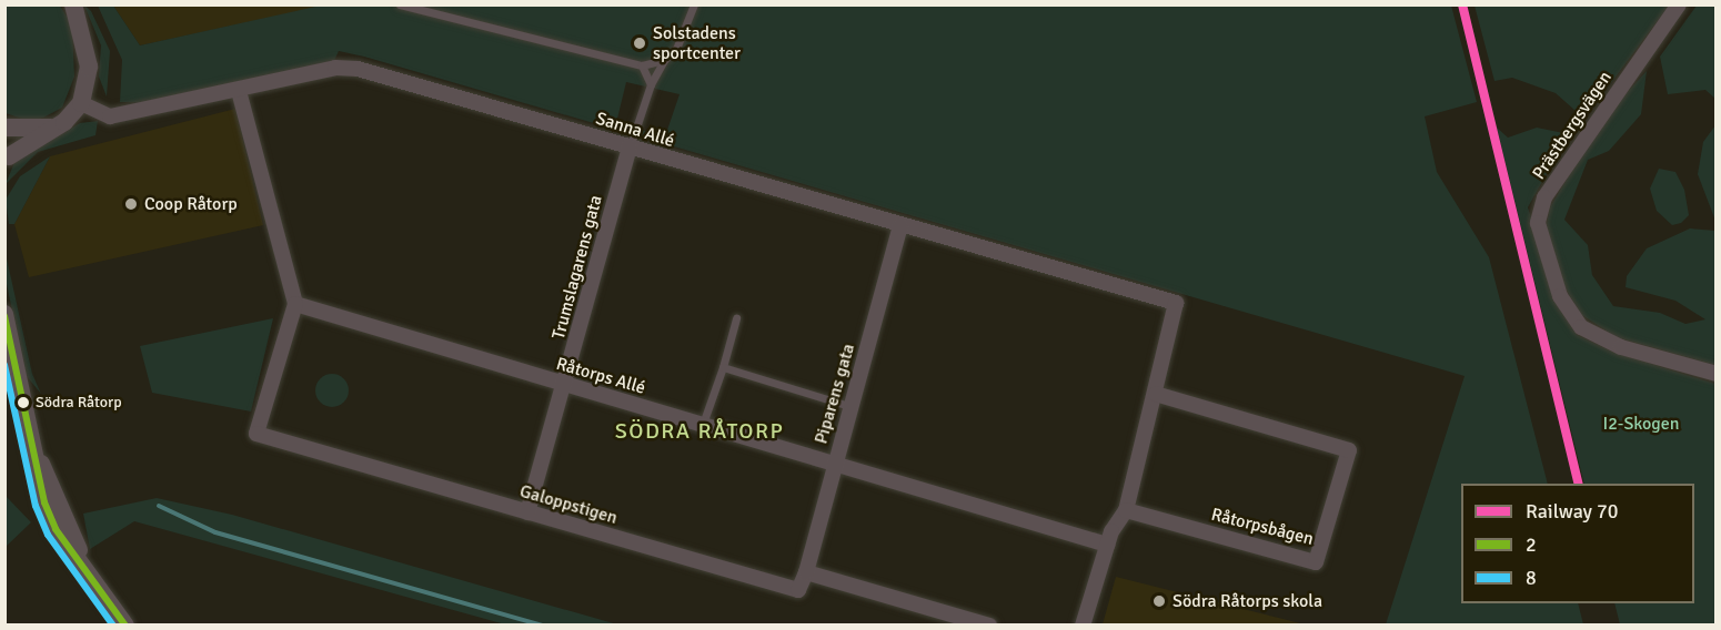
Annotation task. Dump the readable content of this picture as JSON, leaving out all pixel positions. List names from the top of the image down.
{
  "streets": {
    "street": [
      "Prästbergsvägen",
      "Sanna Allé",
      "Trumslagarens gata",
      "Råtorps Allé",
      "Piparens gata",
      "Galoppstigen",
      "Råtorpsbågen"
    ]
  },
  "crossings": [
    ["Sanna Allé", "Trumslagarens gata"],
    ["Sanna Allé", "Piparens gata"],
    ["Sanna Allé", "Råtorpsbågen"],
    ["Trumslagarens gata", "Råtorps Allé"],
    ["Trumslagarens gata", "Galoppstigen"],
    ["Råtorps Allé", "Piparens gata"],
    ["Råtorps Allé", "Galoppstigen"],
    ["Piparens gata", "Galoppstigen"]
  ],
  "districts": ["SÖDRA RÅTORP"],
  "parks": ["I2-Skogen"],
  "places": [
    "Solstadens sportcenter",
    "Coop Råtorp",
    "Södra Råtorp",
    "Södra Råtorps skola"
  ],
  "lines": ["rail line 70", "transit line 2", "transit line 8"],
  "legend": ["Railway 70", "2", "8"]
}
